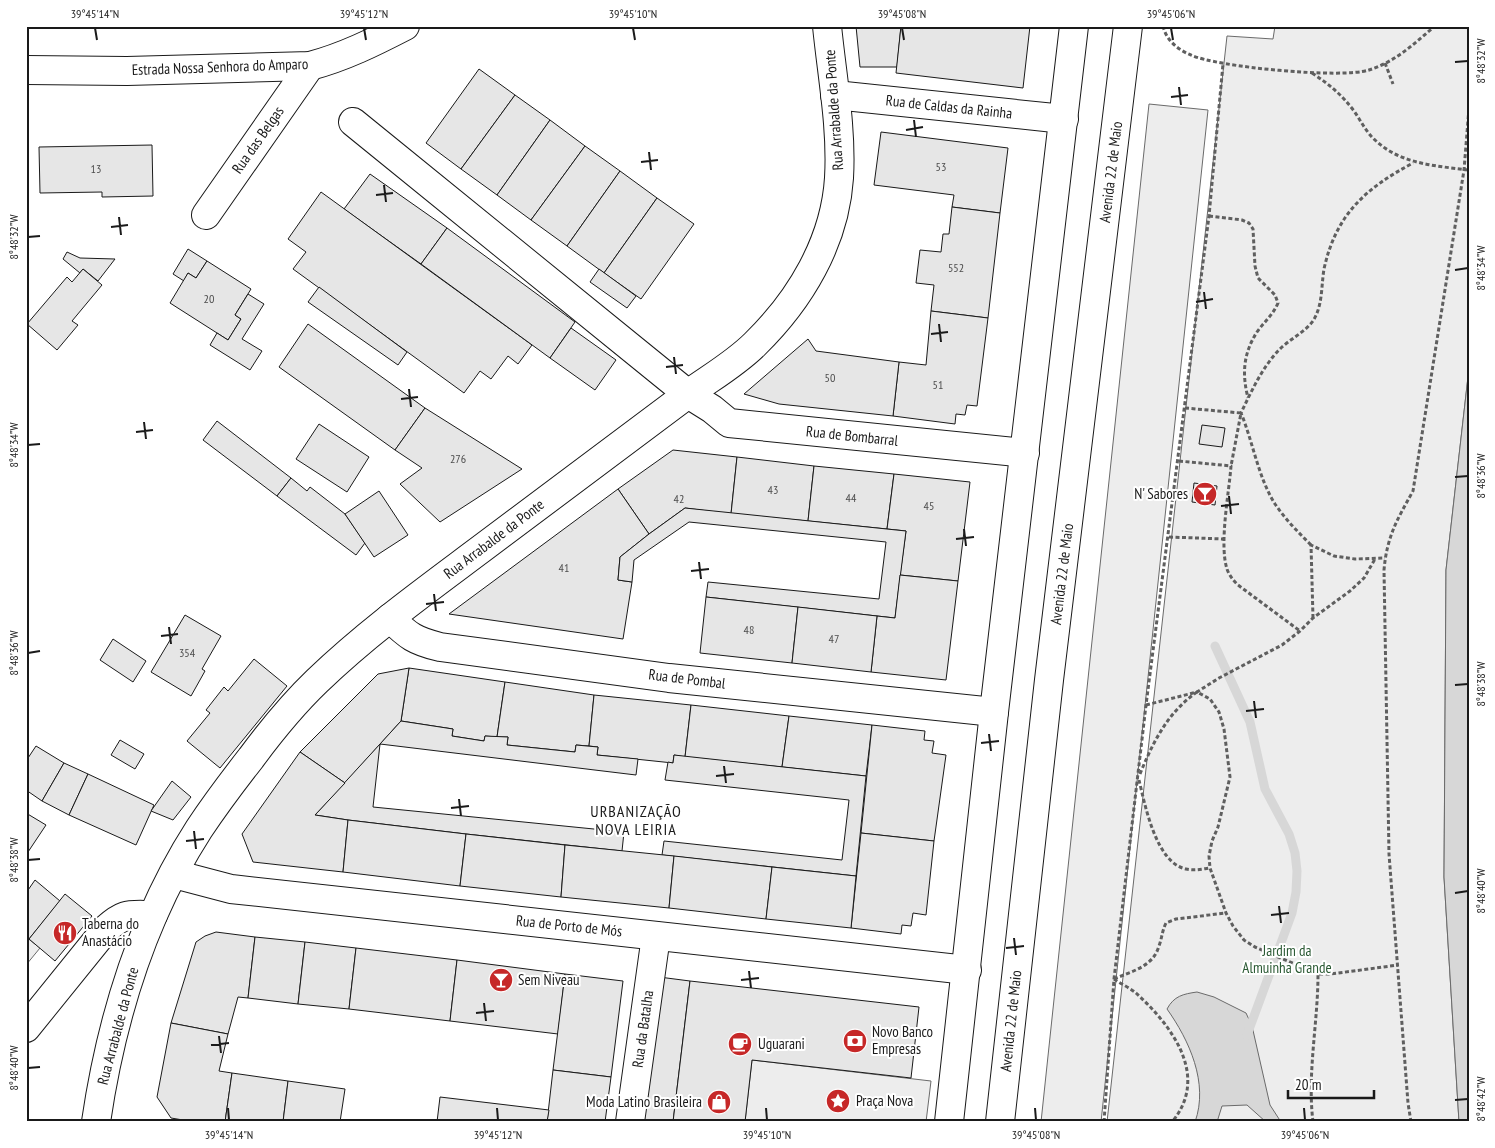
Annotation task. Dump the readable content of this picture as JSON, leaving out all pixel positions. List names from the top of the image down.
{
  "streets": {
    "street": [
      "Estrada Nossa Senhora do Amparo",
      "Rua de Caldas da Rainha",
      "Rua Arrabalde da Ponte",
      "Rua das Belgas",
      "Avenida 22 de Maio",
      "Rua de Bombarral",
      "Rua de Pombal",
      "Rua de Porto de Mós",
      "Rua da Batalha"
    ]
  },
  "crossings": [
    ["Estrada Nossa Senhora do Amparo", "Rua das Belgas"],
    ["Rua de Caldas da Rainha", "Rua Arrabalde da Ponte"],
    ["Rua Arrabalde da Ponte", "Rua de Bombarral"],
    ["Rua Arrabalde da Ponte", "Rua de Pombal"],
    ["Rua Arrabalde da Ponte", "Rua de Porto de Mós"],
    ["Rua de Porto de Mós", "Rua da Batalha"]
  ],
  "districts": ["URBANIZAÇÃO NOVA LEIRIA"],
  "parks": ["Jardim da Almuinha Grande"],
  "places": {
    "bar": ["N' Sabores", "Sem Niveau"],
    "restaurant": ["Taberna do Anastácio"],
    "bank": ["Novo Banco Empresas"],
    "cafe": ["Uguarani"],
    "place": ["Praça Nova"],
    "shop": ["Moda Latino Brasileira"]
  },
  "house_numbers": [
    "53",
    "13",
    "552",
    "20",
    "50",
    "51",
    "276",
    "43",
    "44",
    "42",
    "45",
    "41",
    "48",
    "47",
    "354"
  ],
  "scale_bar": "20 m",
  "coordinates": [
    "39°45'14\"N",
    "39°45'12\"N",
    "39°45'10\"N",
    "39°45'08\"N",
    "39°45'06\"N",
    "8°48'32\"W",
    "8°48'34\"W",
    "8°48'36\"W",
    "8°48'38\"W",
    "8°48'40\"W",
    "8°48'42\"W"
  ]
}
